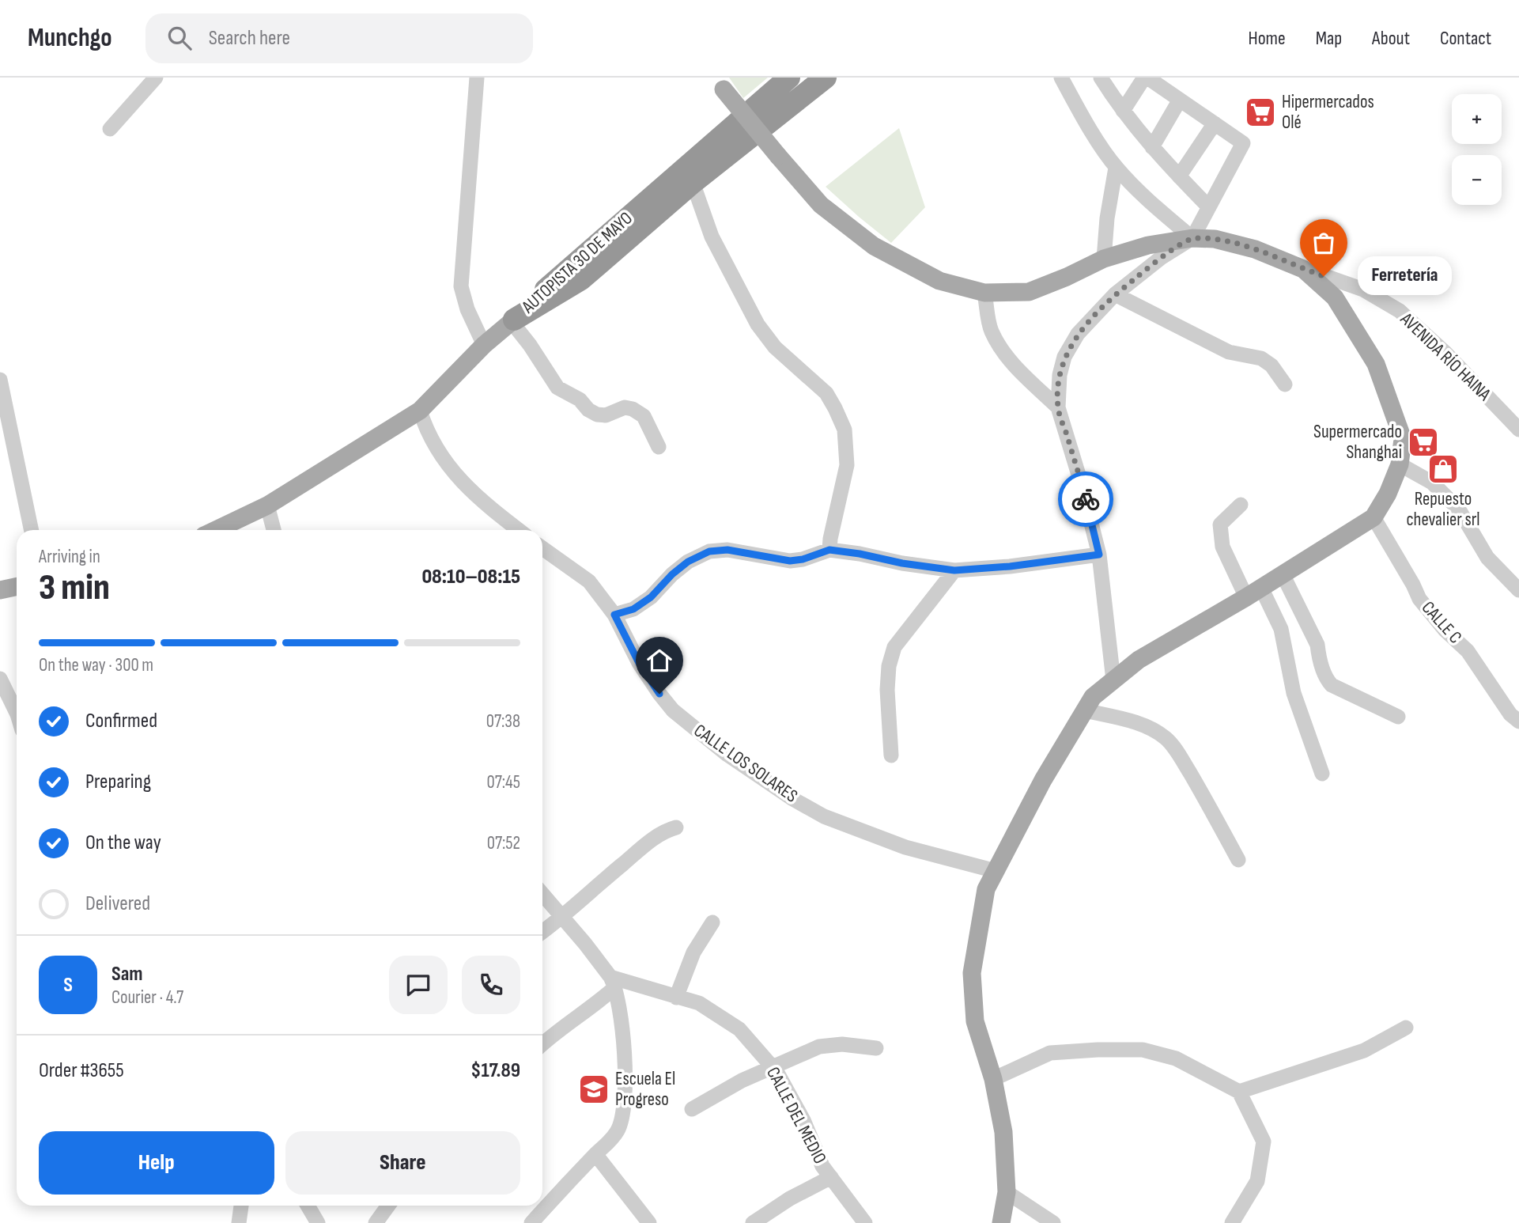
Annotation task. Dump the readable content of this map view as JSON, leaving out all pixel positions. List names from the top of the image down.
{
  "streets": {
    "highway": ["AUTOPISTA 30 DE MAYO"],
    "street": [
      "AVENIDA RÍO HAINA",
      "CALLE C",
      "CALLE LOS SOLARES",
      "CALLE DEL MEDIO"
    ]
  },
  "places": {
    "supermarket": ["Hipermercados Olé", "Supermercado Shanghai"],
    "other": ["Ferretería"],
    "shop": ["Repuesto chevalier srl"],
    "school or university": ["Escuela El Progreso"]
  },
  "page": {
    "header": "Munchgo",
    "search": "Search here",
    "nav": [
      "Home",
      "Map",
      "About",
      "Contact"
    ],
    "map_buttons": ["+", "−"],
    "bubble": "Ferretería",
    "heading": ["3 min", "Arriving in", "08:10–08:15"],
    "panel": [
      "Sam",
      "Courier · 4.7",
      "Order #3655",
      "$17.89"
    ],
    "bar": "On the way · 300 m",
    "list": [
      ["Confirmed", "07:38"],
      ["Preparing", "07:45"],
      ["On the way", "07:52"],
      "Delivered"
    ],
    "round": "S",
    "buttons": ["Help", "Share"]
  }
}
